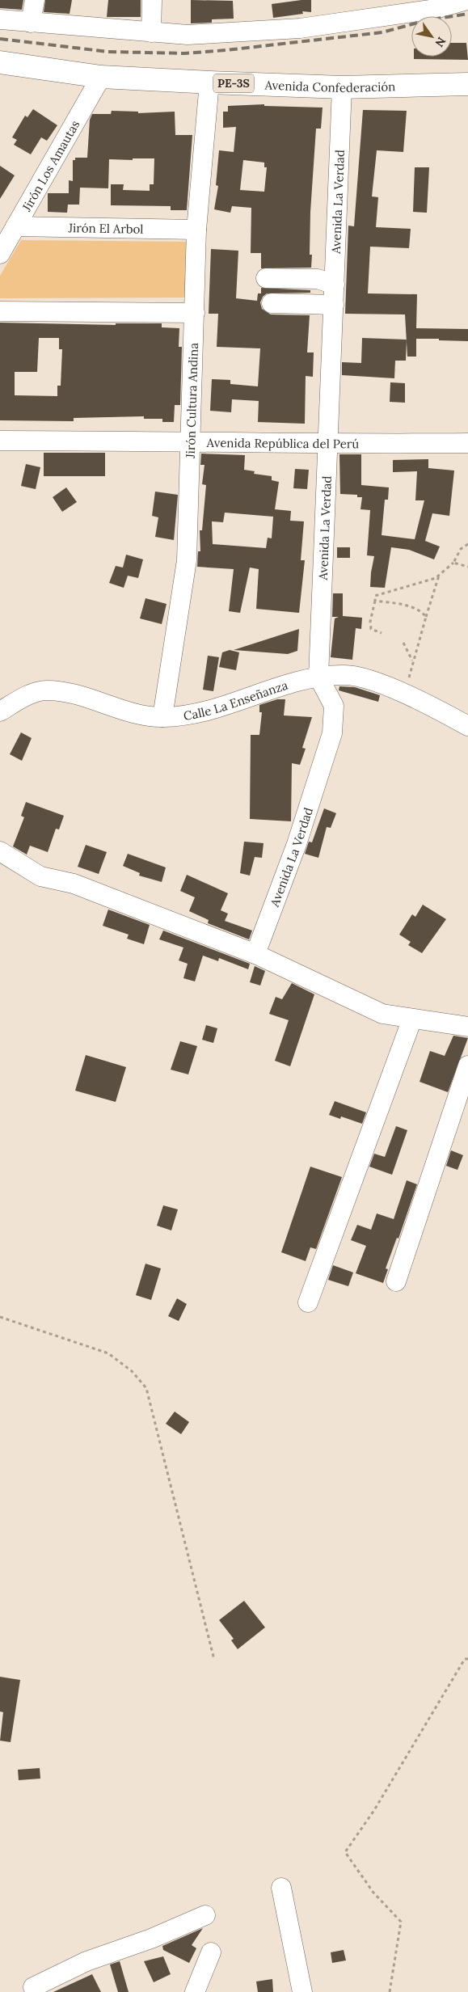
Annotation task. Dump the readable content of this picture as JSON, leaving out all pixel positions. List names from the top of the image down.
{
  "streets": {
    "highway": ["PE-3S", "Avenida Confederación"],
    "street": [
      "Jirón Los Amautas",
      "Avenida La Verdad",
      "Jirón El Arbol",
      "Jirón Cultura Andina",
      "Avenida República del Perú",
      "Calle La Enseñanza"
    ]
  },
  "crossings": [
    ["Avenida Confederación", "Jirón Los Amautas"],
    ["Avenida Confederación", "Avenida La Verdad"],
    ["Avenida Confederación", "Jirón Cultura Andina"],
    ["Jirón Los Amautas", "Jirón El Arbol"],
    ["Avenida La Verdad", "Avenida República del Perú"],
    ["Avenida La Verdad", "Calle La Enseñanza"],
    ["Jirón El Arbol", "Jirón Cultura Andina"],
    ["Jirón Cultura Andina", "Avenida República del Perú"],
    ["Jirón Cultura Andina", "Calle La Enseñanza"]
  ],
  "north": "bottom right"
}
